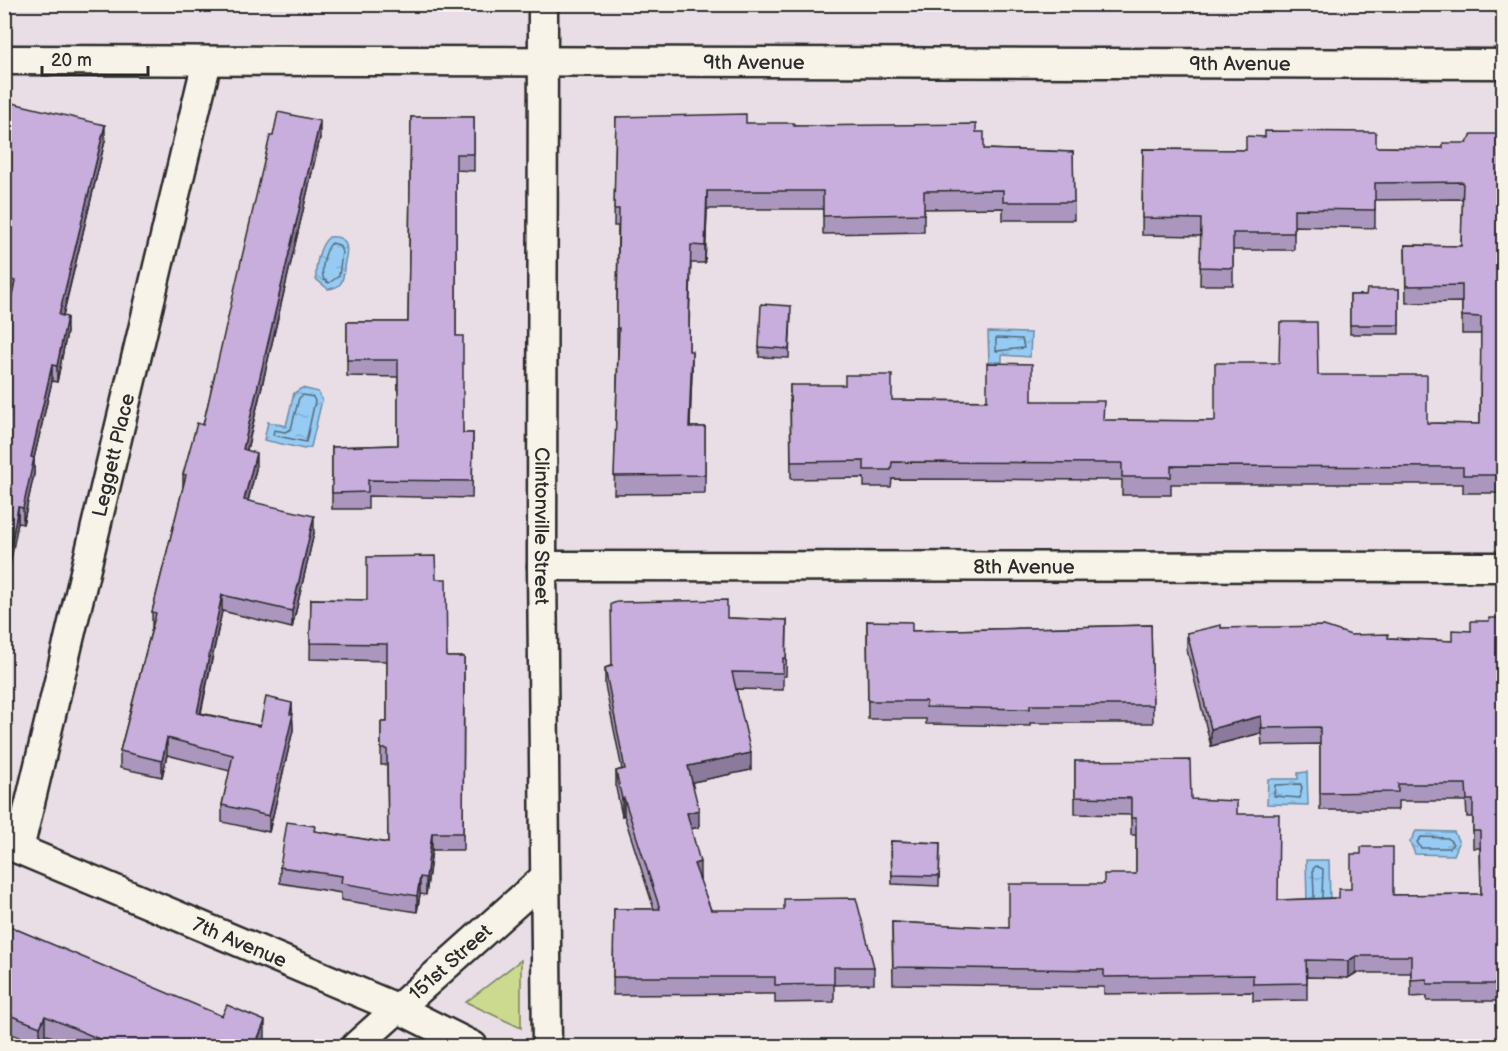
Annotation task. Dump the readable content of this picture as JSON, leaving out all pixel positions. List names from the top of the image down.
{
  "streets": {
    "street": [
      "9th Avenue",
      "Leggett Place",
      "Clintonville Street",
      "8th Avenue",
      "7th Avenue",
      "151st Street"
    ]
  },
  "crossings": [
    ["9th Avenue", "Leggett Place"],
    ["9th Avenue", "Clintonville Street"],
    ["Leggett Place", "7th Avenue"],
    ["Clintonville Street", "8th Avenue"],
    ["Clintonville Street", "151st Street"],
    ["7th Avenue", "151st Street"]
  ],
  "scale_bar": "20 m"
}
